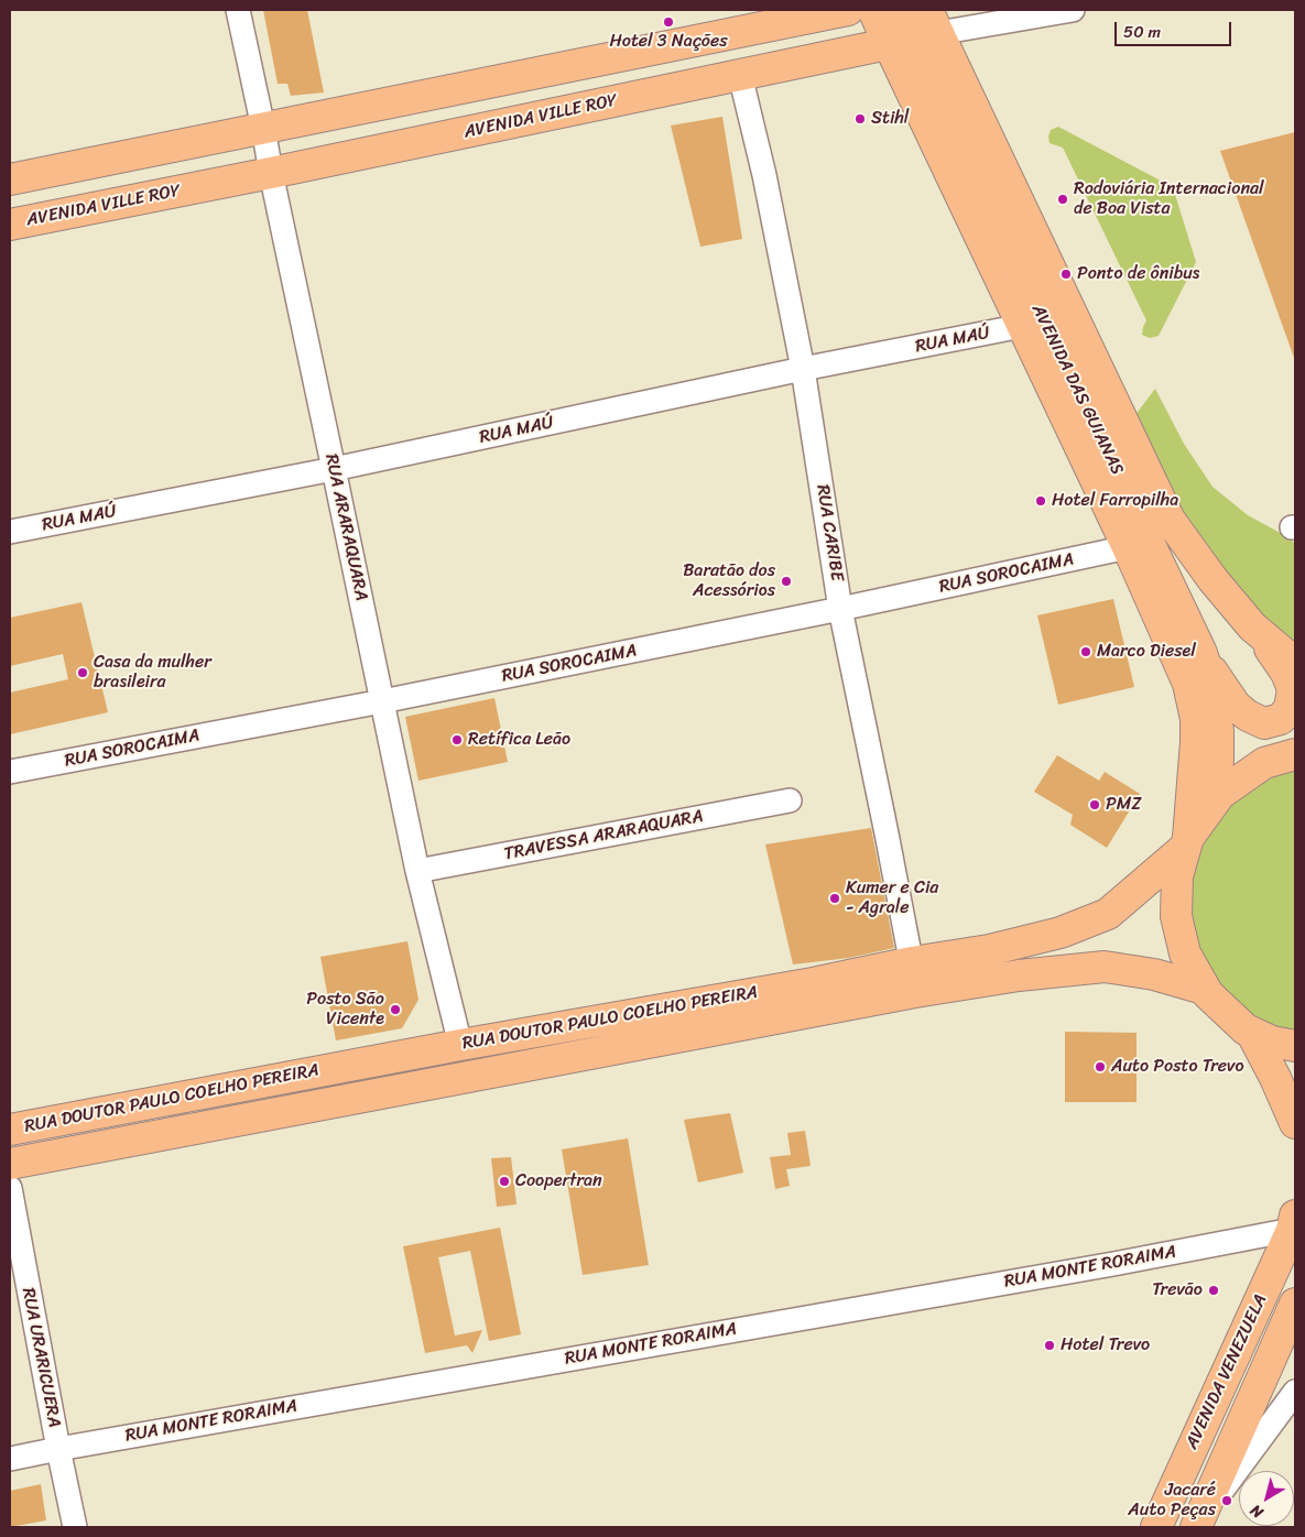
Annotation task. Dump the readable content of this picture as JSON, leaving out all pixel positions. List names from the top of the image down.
{
  "streets": {
    "main road": [
      "AVENIDA VILLE ROY",
      "AVENIDA DAS GUIANAS",
      "RUA DOUTOR PAULO COELHO PEREIRA",
      "AVENIDA VENEZUELA"
    ],
    "street": [
      "RUA MAÚ",
      "RUA ARARAQUARA",
      "RUA CARIBE",
      "RUA SOROCAIMA",
      "TRAVESSA ARARAQUARA",
      "RUA MONTE RORAIMA",
      "RUA URARICUERA"
    ]
  },
  "crossings": [
    ["AVENIDA VILLE ROY", "AVENIDA DAS GUIANAS"],
    ["AVENIDA VILLE ROY", "RUA ARARAQUARA"],
    ["AVENIDA VILLE ROY", "RUA CARIBE"],
    ["RUA MAÚ", "AVENIDA DAS GUIANAS"],
    ["RUA MAÚ", "RUA ARARAQUARA"],
    ["RUA MAÚ", "RUA CARIBE"],
    ["AVENIDA DAS GUIANAS", "RUA SOROCAIMA"],
    ["RUA ARARAQUARA", "RUA SOROCAIMA"],
    ["RUA ARARAQUARA", "TRAVESSA ARARAQUARA"],
    ["RUA ARARAQUARA", "RUA DOUTOR PAULO COELHO PEREIRA"],
    ["RUA CARIBE", "RUA SOROCAIMA"],
    ["RUA CARIBE", "RUA DOUTOR PAULO COELHO PEREIRA"],
    ["RUA MONTE RORAIMA", "RUA URARICUERA"],
    ["RUA MONTE RORAIMA", "AVENIDA VENEZUELA"]
  ],
  "places": [
    "Hotel 3 Nações",
    "Stihl",
    "Rodoviária Internacional de Boa Vista",
    "Ponto de ônibus",
    "Hotel Farropilha",
    "Baratão dos Acessórios",
    "Marco Diesel",
    "Casa da mulher brasileira",
    "Retífica Leão",
    "PMZ",
    "Kumer e Cia - Agrale",
    "Posto São Vicente",
    "Auto Posto Trevo",
    "Coopertran",
    "Trevão",
    "Hotel Trevo",
    "Jacaré Auto Peças"
  ],
  "scale_bar": "50 m",
  "north": "bottom left"
}
